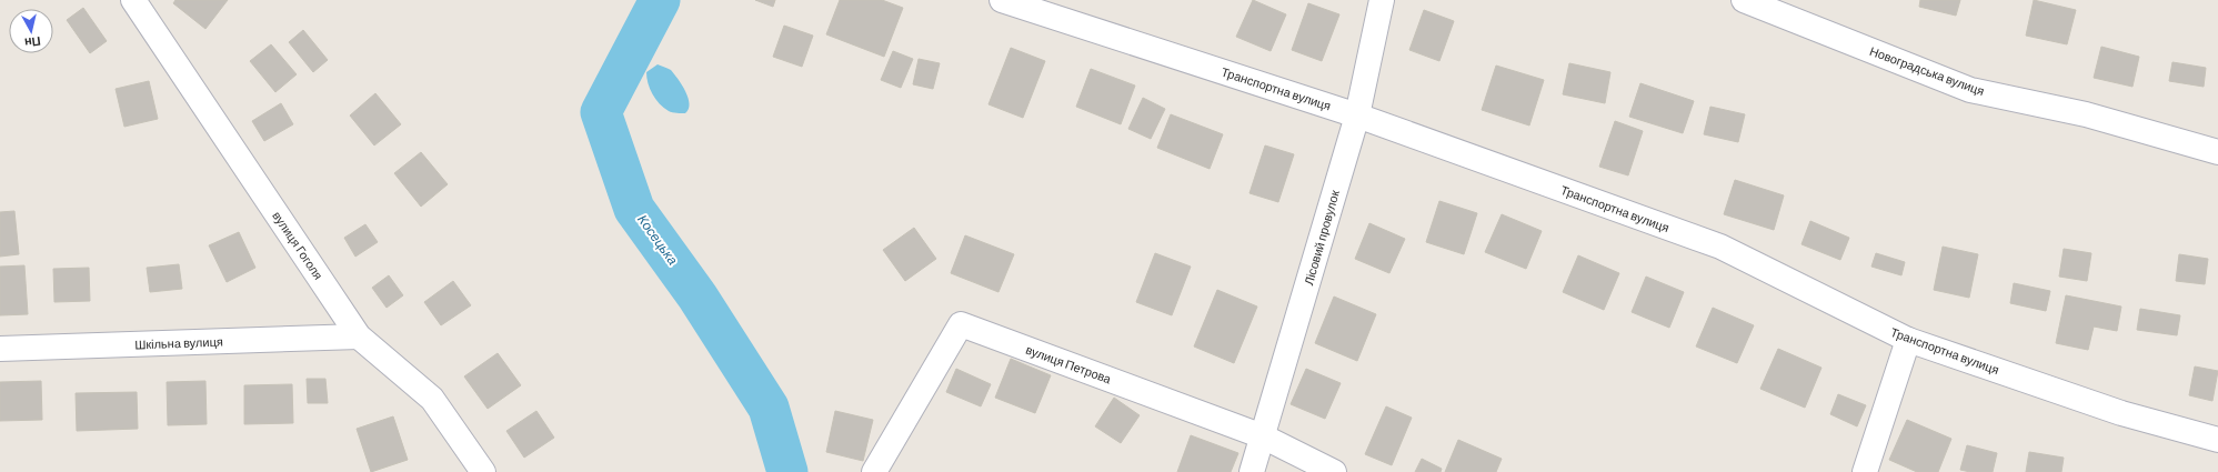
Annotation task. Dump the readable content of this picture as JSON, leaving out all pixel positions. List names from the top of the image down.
{
  "streets": {
    "street": [
      "Новоградська вулиця",
      "Транспортна вулиця",
      "Лісовий провулок",
      "вулиця Гоголя",
      "Шкільна вулиця",
      "вулиця Петрова"
    ]
  },
  "crossings": [
    ["Транспортна вулиця", "Лісовий провулок"],
    ["Лісовий провулок", "вулиця Петрова"],
    ["вулиця Гоголя", "Шкільна вулиця"]
  ],
  "water": ["Косецька"],
  "north": "bottom"
}
